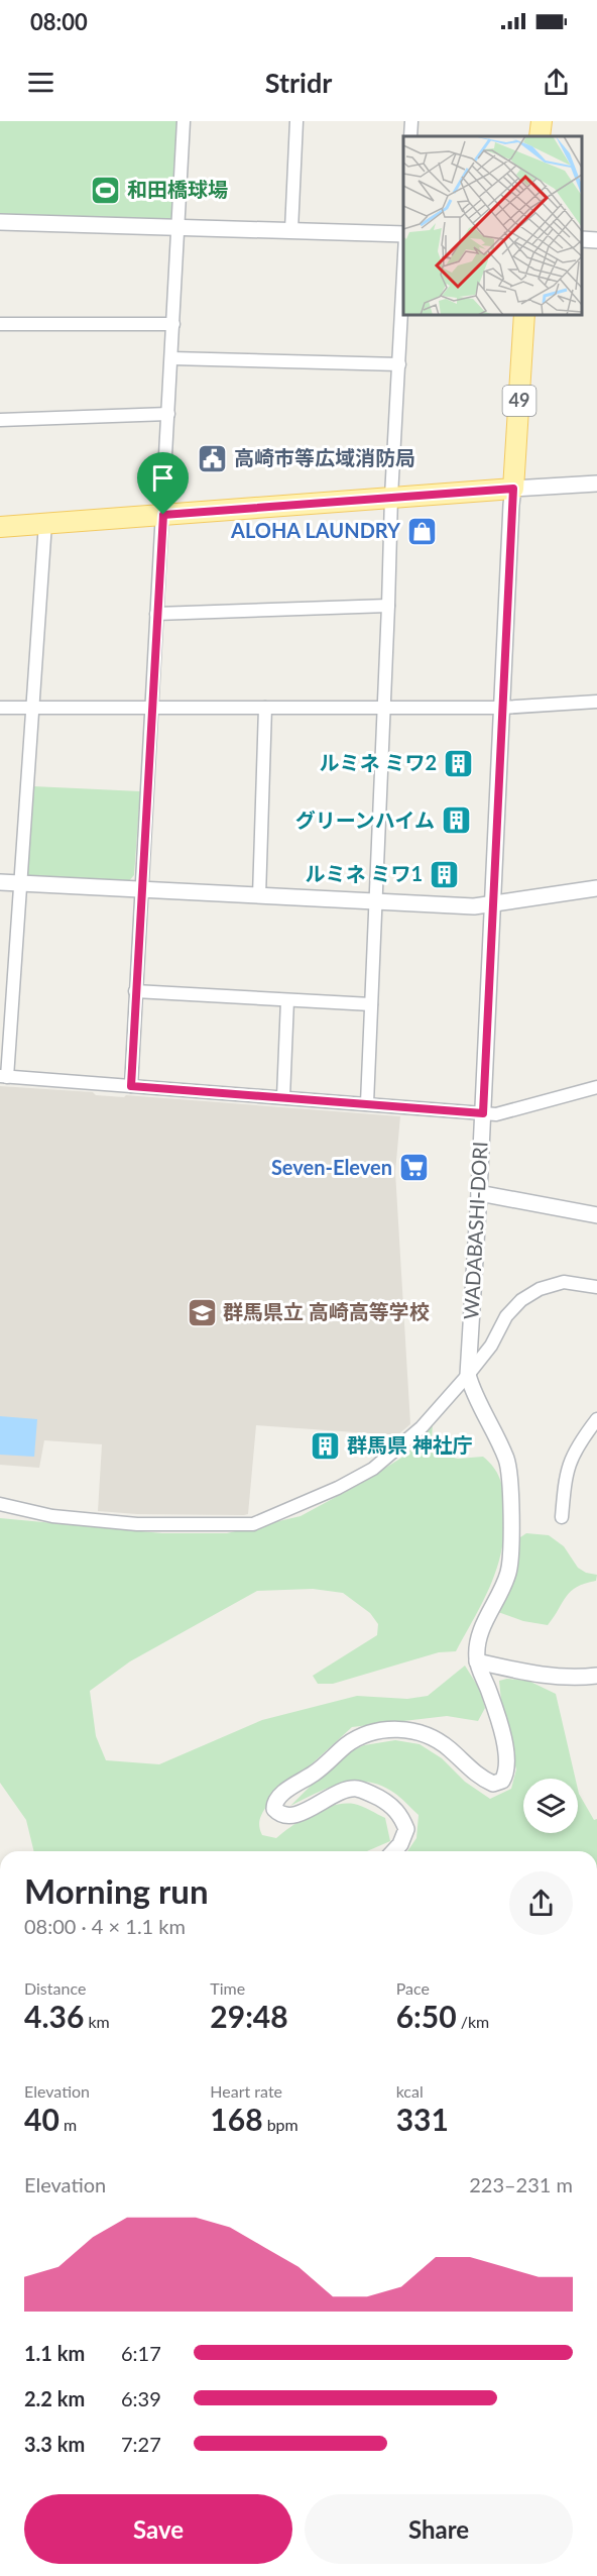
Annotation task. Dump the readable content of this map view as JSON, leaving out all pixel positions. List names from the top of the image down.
{
  "streets": {
    "main road": ["49", "WADABASHI-DORI"]
  },
  "places": {
    "sports": ["和田橋球場"],
    "public building": ["高崎市等広域消防局"],
    "shop": ["ALOHA LAUNDRY"],
    "building": [
      "ルミネ ミワ2",
      "グリーンハイム",
      "ルミネ ミワ1",
      "群馬県 神社庁"
    ],
    "supermarket": ["Seven-Eleven"],
    "school or university": ["群馬県立 高崎高等学校"]
  },
  "page": {
    "status": "08:00",
    "header": "Stridr",
    "heading": ["Morning run", "08:00 · 4 × 1.1 km"],
    "stats": [
      ["Distance", "4.36 km"],
      ["Time", "29:48"],
      ["Pace", "6:50 /km"],
      ["Elevation", "40 m"],
      ["Heart rate", "168 bpm"],
      ["kcal", "331"]
    ],
    "chart": ["Elevation", "223–231 m"],
    "list": [
      {
        "name": "1.1 km",
        "note": "6:17"
      },
      {
        "name": "2.2 km",
        "note": "6:39"
      },
      {
        "name": "3.3 km",
        "note": "7:27"
      }
    ],
    "buttons": ["Save", "Share"]
  }
}
